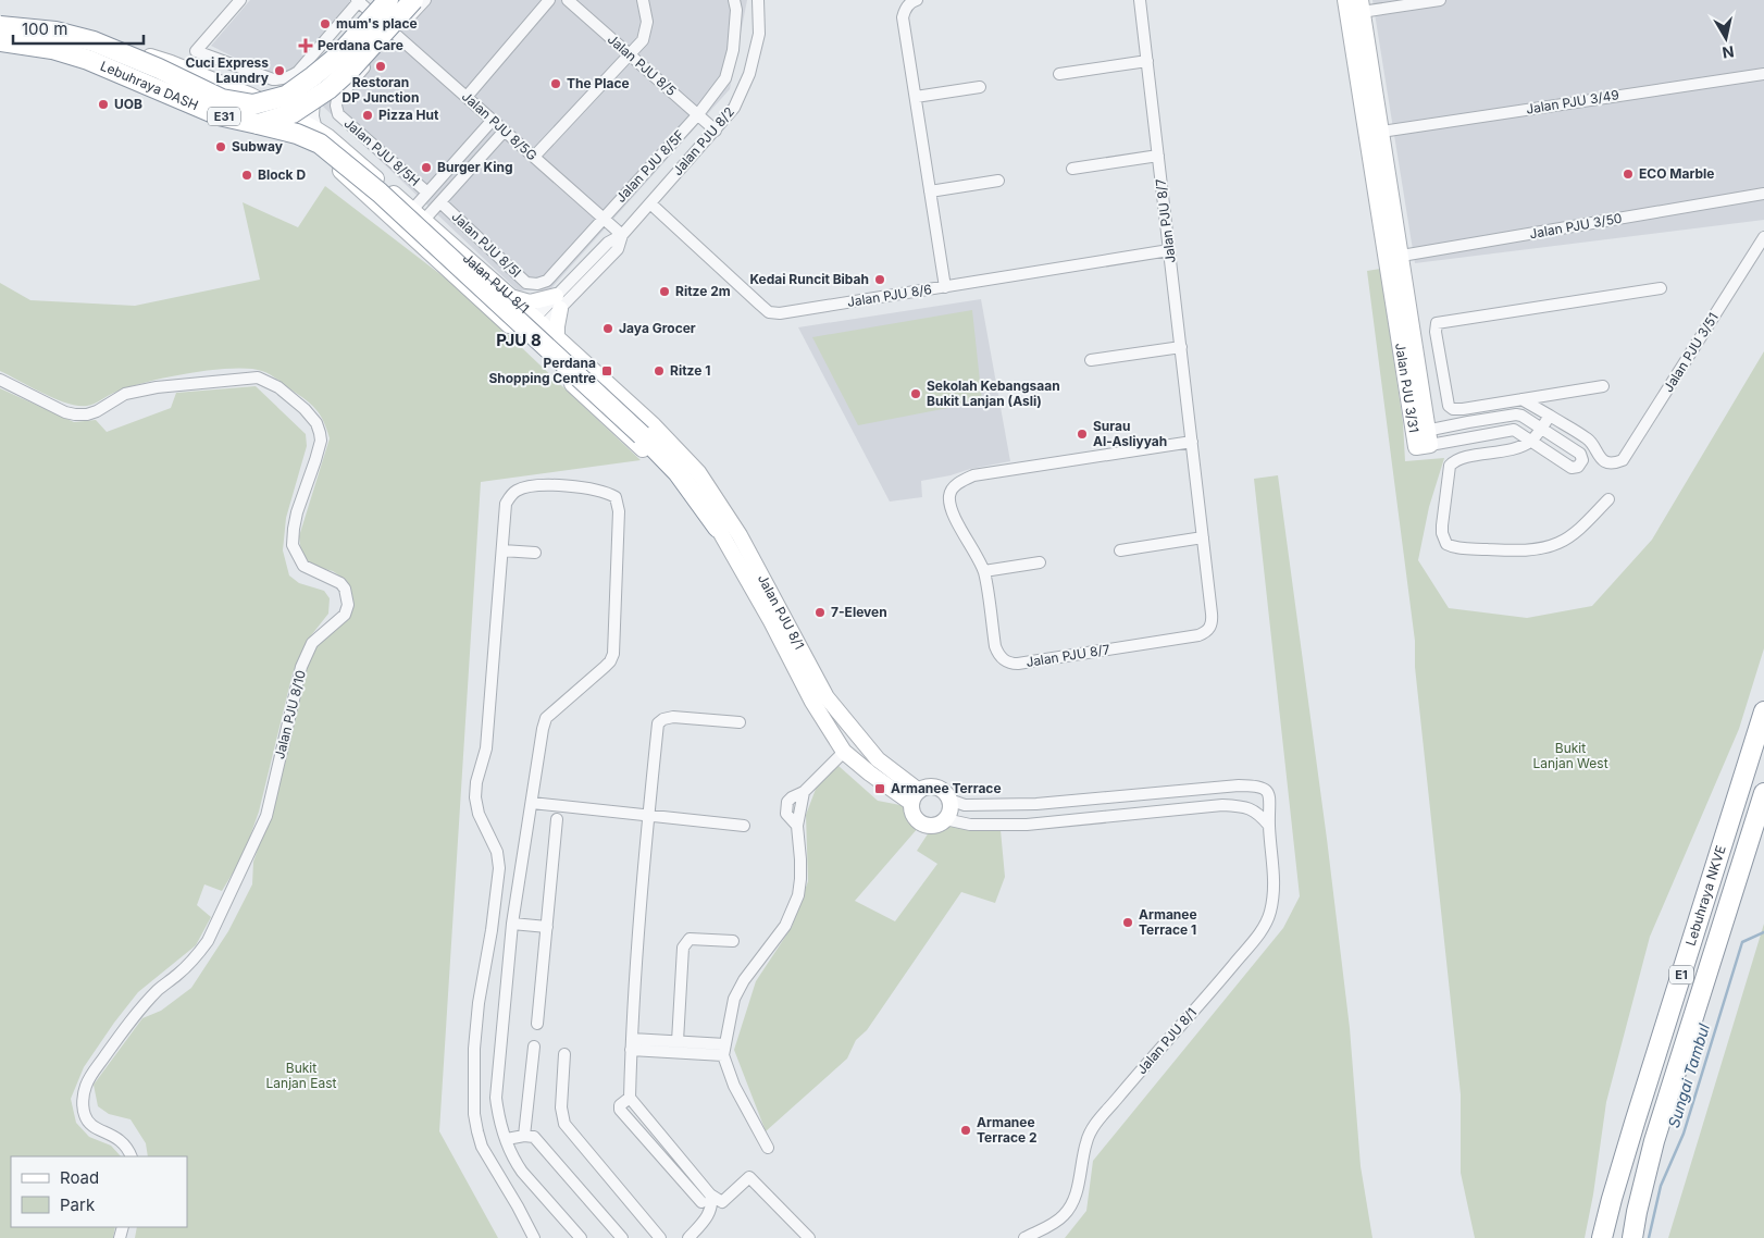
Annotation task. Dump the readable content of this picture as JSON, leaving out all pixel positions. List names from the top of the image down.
{
  "streets": {
    "highway": [
      "Lebuhraya DASH",
      "E31",
      "Lebuhraya NKVE",
      "E1"
    ],
    "main road": ["Jalan PJU 8/1", "Jalan PJU 3/31"],
    "street": [
      "Jalan PJU 8/5",
      "Jalan PJU 3/49",
      "Jalan PJU 8/5G",
      "Jalan PJU 8/2",
      "Jalan PJU 8/5H",
      "Jalan PJU 8/5F",
      "Jalan PJU 8/7",
      "Jalan PJU 3/50",
      "Jalan PJU 8/5I",
      "Jalan PJU 8/6",
      "Jalan PJU 3/51",
      "Jalan PJU 8/10"
    ]
  },
  "crossings": [
    ["Jalan PJU 8/5", "Jalan PJU 8/2"],
    ["Jalan PJU 8/5", "Jalan PJU 8/5F"],
    ["Lebuhraya DASH", "Jalan PJU 8/1"],
    ["Jalan PJU 3/49", "Jalan PJU 3/31"],
    ["Jalan PJU 8/5G", "Jalan PJU 8/2"],
    ["Jalan PJU 8/5G", "Jalan PJU 8/5H"],
    ["Jalan PJU 8/5G", "Jalan PJU 8/5F"],
    ["Jalan PJU 8/5G", "Jalan PJU 8/5I"],
    ["Jalan PJU 8/2", "Jalan PJU 8/1"],
    ["Jalan PJU 8/2", "Jalan PJU 8/6"],
    ["Jalan PJU 8/5F", "Jalan PJU 8/5I"],
    ["Jalan PJU 8/7", "Jalan PJU 8/6"],
    ["Jalan PJU 3/50", "Jalan PJU 3/31"]
  ],
  "districts": ["PJU 8"],
  "water": ["Sungai Tambul"],
  "parks": ["Bukit Lanjan West", "Bukit Lanjan East"],
  "places": {
    "other": [
      "mum's place",
      "Restoran DP Junction",
      "Cuci Express Laundry",
      "The Place",
      "UOB",
      "Pizza Hut",
      "Subway",
      "Burger King",
      "ECO Marble",
      "Block D",
      "Kedai Runcit Bibah",
      "Ritze 2m",
      "Jaya Grocer",
      "Ritze 1",
      "Sekolah Kebangsaan Bukit Lanjan (Asli)",
      "Surau Al-Asliyyah",
      "7-Eleven",
      "Armanee Terrace 1",
      "Armanee Terrace 2"
    ],
    "health": ["Perdana Care"],
    "transit": ["Perdana Shopping Centre", "Armanee Terrace"]
  },
  "legend": ["Road", "Park"],
  "scale_bar": "100 m",
  "north": "bottom"
}
